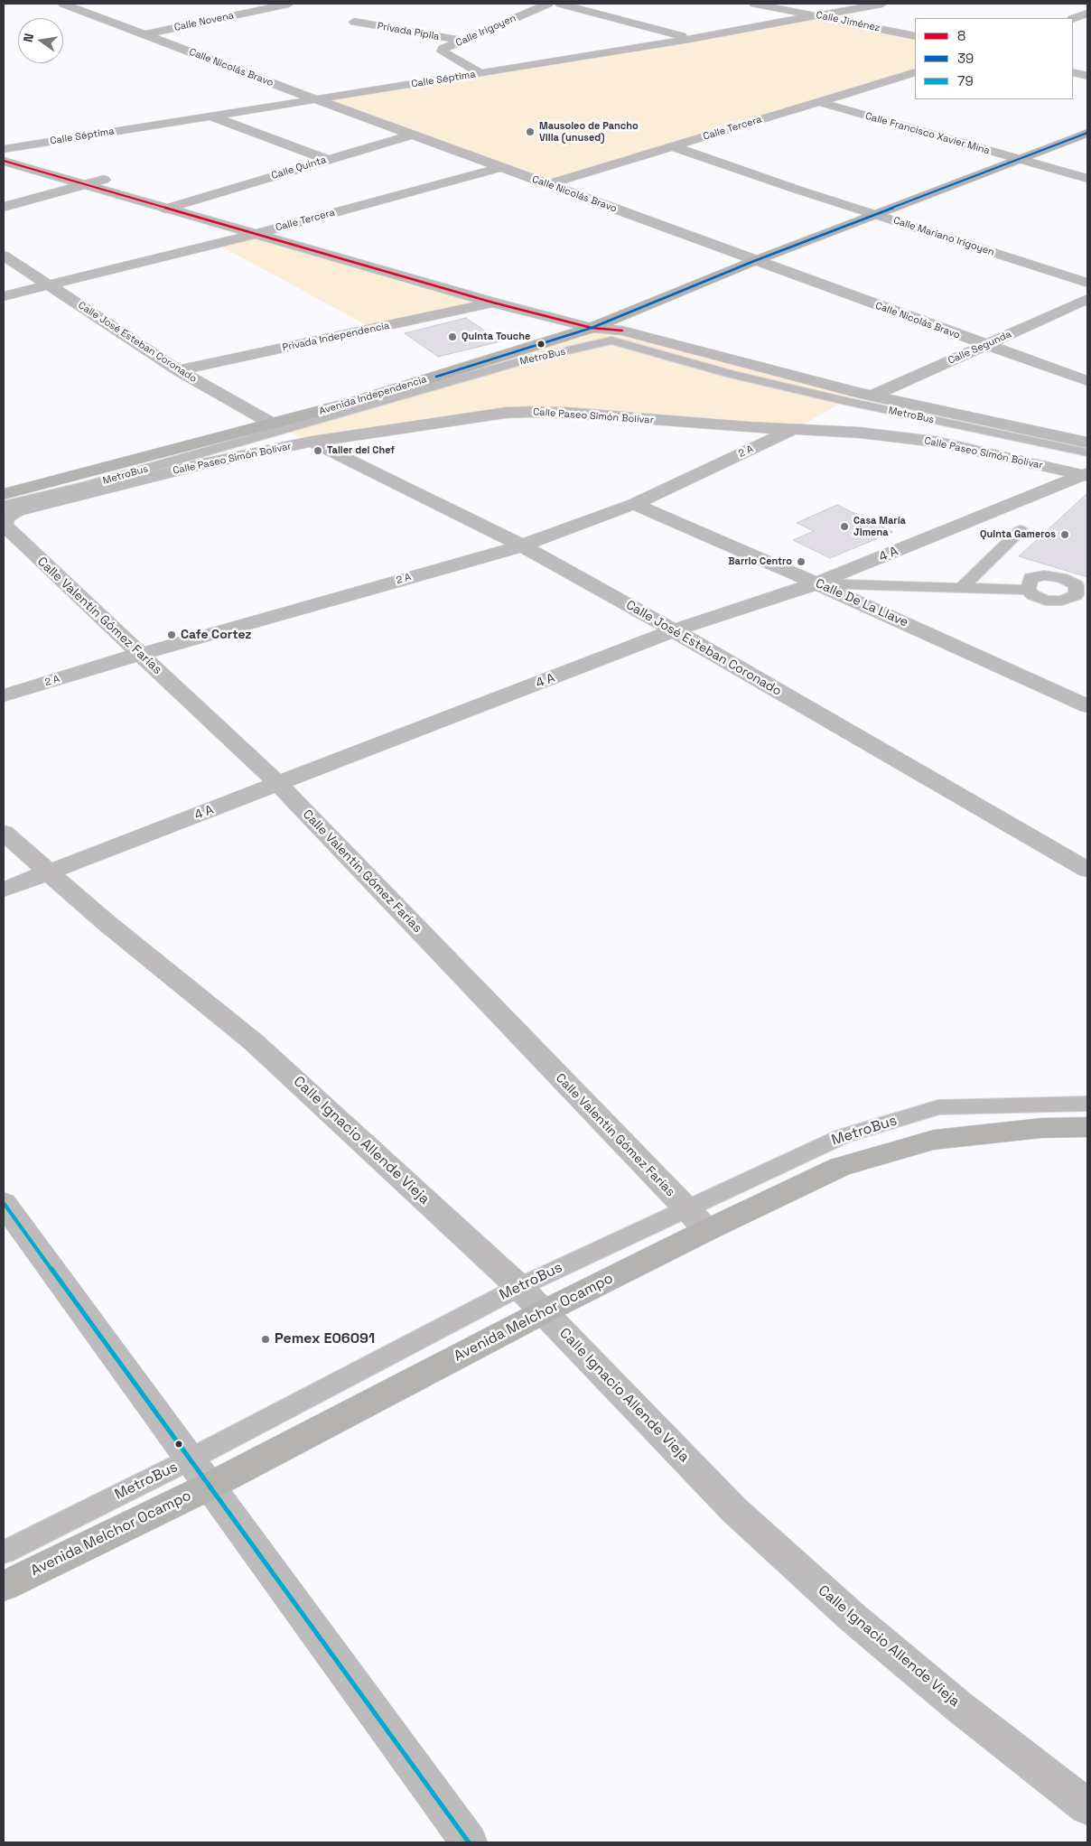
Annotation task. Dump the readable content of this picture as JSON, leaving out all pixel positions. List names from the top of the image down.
{
  "streets": {
    "main road": ["Avenida Independencia", "Avenida Melchor Ocampo"],
    "street": [
      "Calle Novena",
      "Calle Jiménez",
      "Calle Irigoyen",
      "Privada Pípila",
      "Calle Nicolás Bravo",
      "Calle Séptima",
      "Calle Tercera",
      "Calle Francisco Xavier Mina",
      "Calle Quinta",
      "Calle Mariano Irigoyen",
      "Privada Independencia",
      "Calle José Esteban Coronado",
      "Calle Segunda",
      "Calle Paseo Simón Bolívar",
      "2 A",
      "4 A",
      "Calle De La Llave",
      "Calle Valentín Gómez Farías",
      "Calle Ignacio Allende Vieja"
    ],
    "lane": ["MetroBus"]
  },
  "crossings": [
    ["Calle Novena", "Calle Nicolás Bravo"],
    ["Calle Jiménez", "Calle Séptima"],
    ["Calle Irigoyen", "Privada Pípila"],
    ["Calle Irigoyen", "Calle Séptima"],
    ["Calle Nicolás Bravo", "Calle Séptima"],
    ["Calle Nicolás Bravo", "Calle Tercera"],
    ["Calle Nicolás Bravo", "Calle Quinta"],
    ["Calle Nicolás Bravo", "Calle Segunda"],
    ["Calle Nicolás Bravo", "Avenida Independencia"],
    ["Calle Tercera", "Calle Francisco Xavier Mina"],
    ["Calle Tercera", "Calle Mariano Irigoyen"],
    ["Calle Tercera", "Calle José Esteban Coronado"],
    ["Calle Francisco Xavier Mina", "Avenida Independencia"],
    ["Calle Mariano Irigoyen", "Avenida Independencia"],
    ["Privada Independencia", "Calle José Esteban Coronado"],
    ["Calle José Esteban Coronado", "Avenida Independencia"],
    ["Calle José Esteban Coronado", "Calle Paseo Simón Bolívar"],
    ["Calle José Esteban Coronado", "2 A"],
    ["Calle José Esteban Coronado", "4 A"],
    ["MetroBus", "Calle Valentín Gómez Farías"],
    ["MetroBus", "Calle Ignacio Allende Vieja"],
    ["MetroBus", "Avenida Melchor Ocampo"],
    ["Calle Paseo Simón Bolívar", "2 A"],
    ["Calle Paseo Simón Bolívar", "4 A"],
    ["Calle Paseo Simón Bolívar", "Calle Valentín Gómez Farías"],
    ["2 A", "Calle De La Llave"],
    ["2 A", "Calle Valentín Gómez Farías"],
    ["4 A", "Calle De La Llave"],
    ["4 A", "Calle Valentín Gómez Farías"],
    ["4 A", "Calle Ignacio Allende Vieja"],
    ["Calle Valentín Gómez Farías", "Avenida Melchor Ocampo"],
    ["Calle Ignacio Allende Vieja", "Avenida Melchor Ocampo"]
  ],
  "places": [
    "Mausoleo de Pancho Villa (unused)",
    "Quinta Touche",
    "Taller del Chef",
    "Casa María Jimena",
    "Quinta Gameros",
    "Barrio Centro",
    "Cafe Cortez",
    "Pemex E06091"
  ],
  "lines": ["transit line 39", "transit line 8", "transit line 79"],
  "legend": ["8", "39", "79"],
  "north": "left"
}
